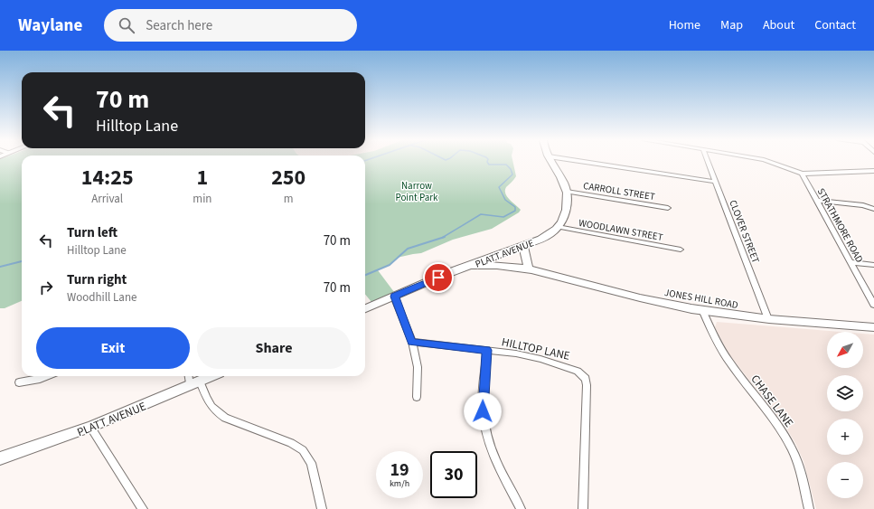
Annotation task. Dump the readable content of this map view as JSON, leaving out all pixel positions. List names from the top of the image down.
{
  "streets": {
    "main road": ["PLATT AVENUE", "JONES HILL ROAD"],
    "street": [
      "CARROLL STREET",
      "STRATHMORE ROAD",
      "WOODLAWN STREET",
      "CLOVER STREET",
      "HILLTOP LANE",
      "CHASE LANE"
    ]
  },
  "crossings": [
    ["CARROLL STREET", "PLATT AVENUE"],
    ["WOODLAWN STREET", "PLATT AVENUE"],
    ["CLOVER STREET", "JONES HILL ROAD"],
    ["PLATT AVENUE", "JONES HILL ROAD"],
    ["JONES HILL ROAD", "CHASE LANE"]
  ],
  "parks": ["Narrow Point Park"],
  "north": "bottom left",
  "page": {
    "header": "Waylane",
    "search": "Search here",
    "nav": [
      "Home",
      "Map",
      "About",
      "Contact"
    ],
    "turn": ["70 m", "Hilltop Lane"],
    "eta": [
      "14:25",
      "Arrival",
      "1",
      "min",
      "250",
      "m"
    ],
    "list": [
      {
        "name": "Turn left",
        "note": "Hilltop Lane",
        "value": "70 m"
      },
      {
        "name": "Turn right",
        "note": "Woodhill Lane",
        "value": "70 m"
      }
    ],
    "buttons": ["Exit", "Share"],
    "map_buttons": ["+", "−"],
    "speed": "19 km/h",
    "limit": "30"
  }
}
